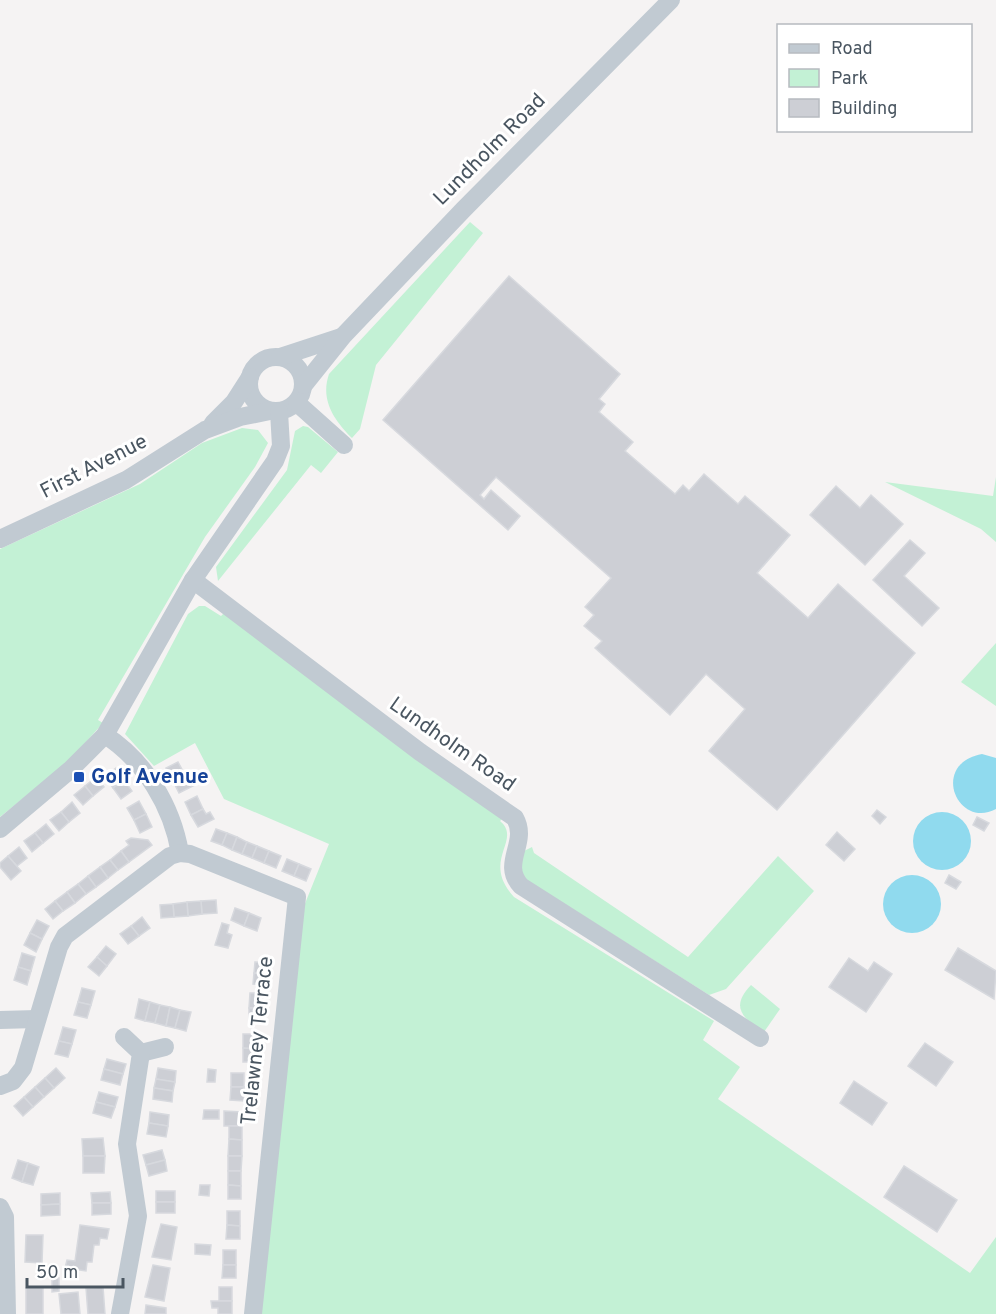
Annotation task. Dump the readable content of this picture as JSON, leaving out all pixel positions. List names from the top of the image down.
{
  "streets": {
    "street": ["Lundholm Road", "First Avenue", "Trelawney Terrace"]
  },
  "crossings": [
    ["Lundholm Road", "First Avenue"]
  ],
  "places": {
    "transit": ["Golf Avenue"]
  },
  "legend": ["Road", "Park", "Building"],
  "scale_bar": "50 m"
}
